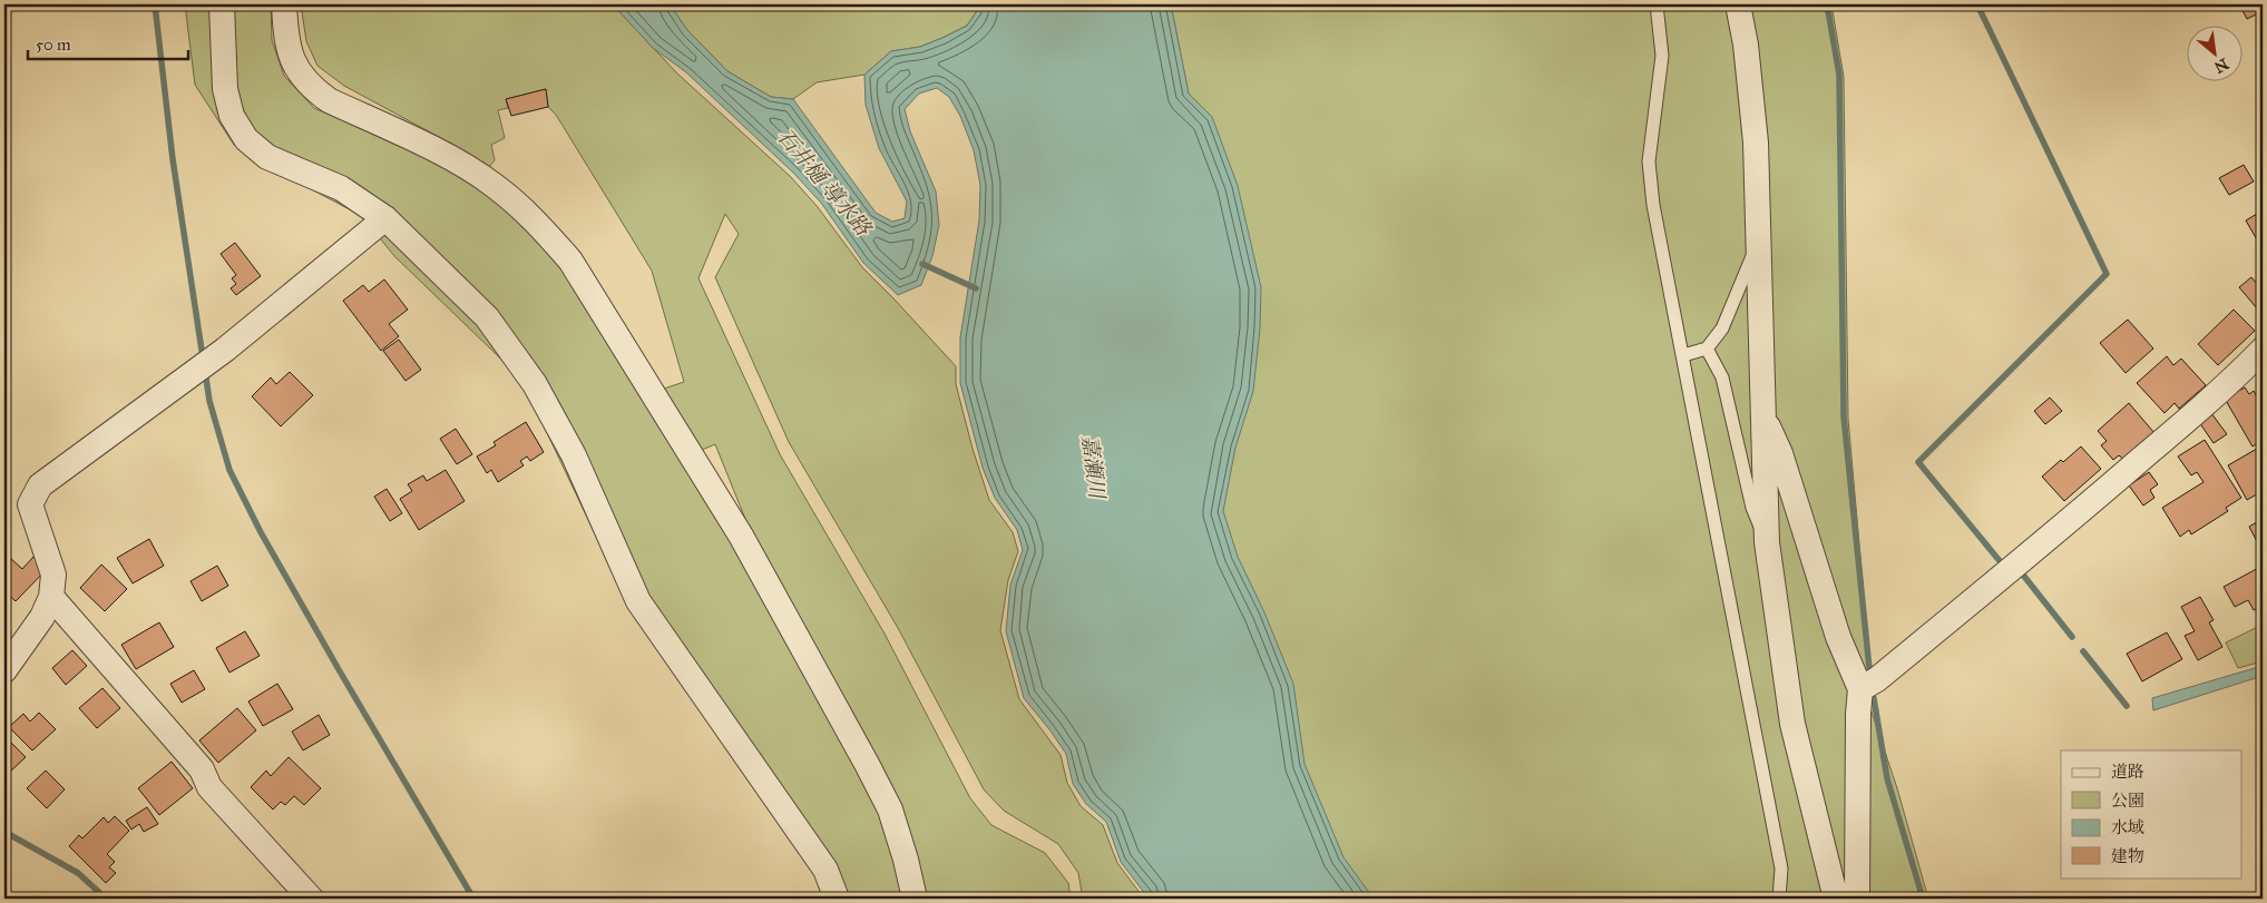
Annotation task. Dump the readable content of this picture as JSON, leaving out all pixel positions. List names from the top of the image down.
{
  "water": ["石井樋 導水路", "嘉瀬川"],
  "legend": [
    "道路",
    "公園",
    "水域",
    "建物"
  ],
  "scale_bar": "50 m",
  "north": "bottom right"
}
